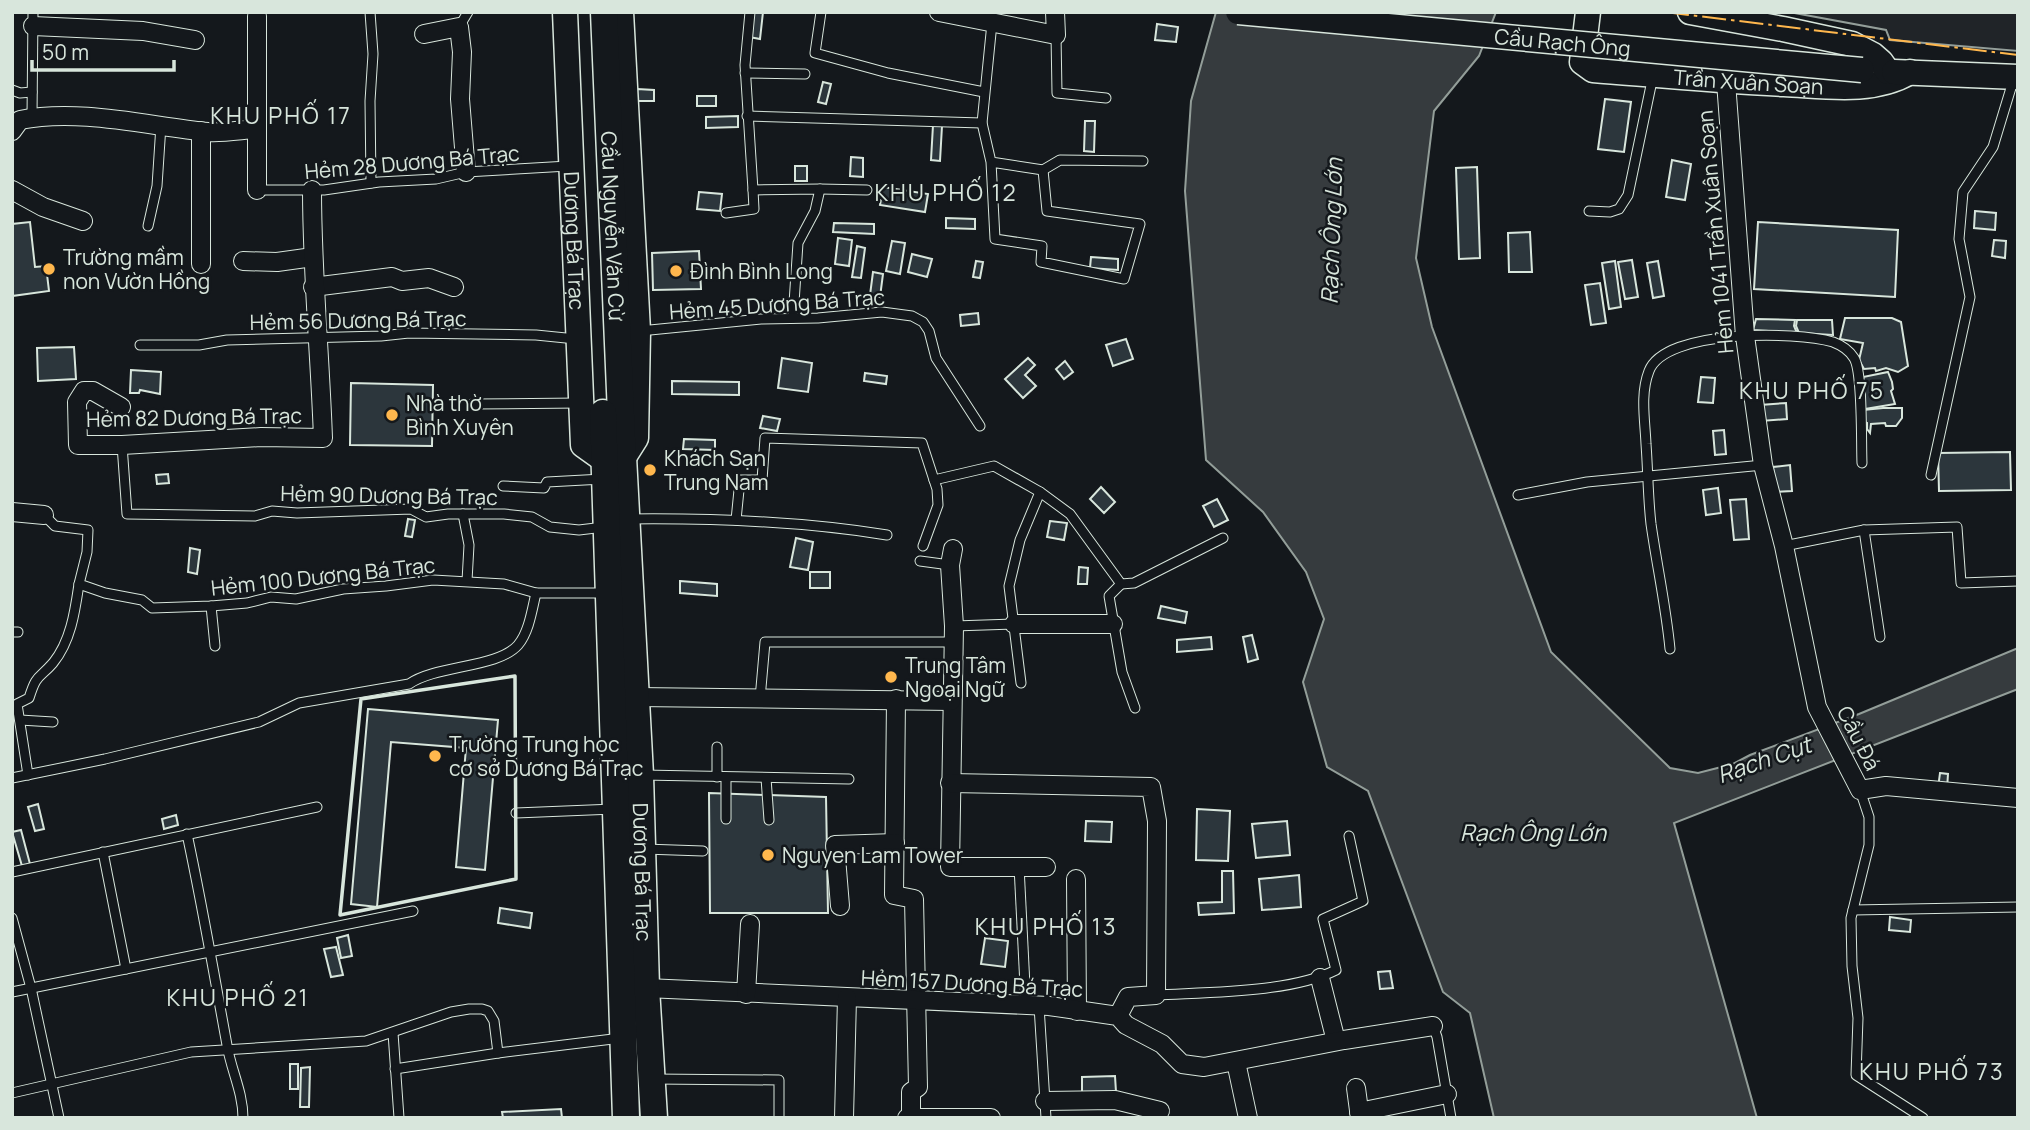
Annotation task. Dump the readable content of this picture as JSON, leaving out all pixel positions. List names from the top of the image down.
{
  "streets": {
    "main road": ["Cầu Nguyễn Văn Cừ", "Dương Bá Trạc"],
    "street": [
      "Cầu Rạch Ông",
      "Trần Xuân Soạn",
      "Hẻm 1041 Trần Xuân Soạn",
      "Hẻm 82 Dương Bá Trạc",
      "Cầu Đá",
      "Hẻm 157 Dương Bá Trạc"
    ],
    "lane": [
      "Hẻm 28 Dương Bá Trạc",
      "Hẻm 45 Dương Bá Trạc",
      "Hẻm 56 Dương Bá Trạc",
      "Hẻm 90 Dương Bá Trạc",
      "Hẻm 100 Dương Bá Trạc"
    ]
  },
  "crossings": [
    ["Cầu Rạch Ông", "Trần Xuân Soạn"],
    ["Trần Xuân Soạn", "Hẻm 1041 Trần Xuân Soạn"],
    ["Hẻm 28 Dương Bá Trạc", "Dương Bá Trạc"],
    ["Cầu Nguyễn Văn Cừ", "Dương Bá Trạc"],
    ["Hẻm 1041 Trần Xuân Soạn", "Cầu Đá"],
    ["Dương Bá Trạc", "Hẻm 45 Dương Bá Trạc"],
    ["Dương Bá Trạc", "Hẻm 56 Dương Bá Trạc"],
    ["Dương Bá Trạc", "Hẻm 90 Dương Bá Trạc"],
    ["Dương Bá Trạc", "Hẻm 100 Dương Bá Trạc"],
    ["Dương Bá Trạc", "Hẻm 157 Dương Bá Trạc"],
    ["Hẻm 56 Dương Bá Trạc", "Hẻm 82 Dương Bá Trạc"],
    ["Hẻm 82 Dương Bá Trạc", "Hẻm 90 Dương Bá Trạc"]
  ],
  "districts": [
    "KHU PHỐ 17",
    "KHU PHỐ 12",
    "KHU PHỐ 75",
    "KHU PHỐ 13",
    "KHU PHỐ 21",
    "KHU PHỐ 73"
  ],
  "water": ["Rạch Ông Lớn", "Rạch Cụt"],
  "places": [
    "Trường mầm non Vườn Hồng",
    "Đình Bình Long",
    "Nhà thờ Bình Xuyên",
    "Khách Sạn Trung Nam",
    "Trung Tâm Ngoại Ngữ",
    "Trường Trung học cơ sở Dương Bá Trạc",
    "Nguyen Lam Tower"
  ],
  "scale_bar": "50 m"
}
